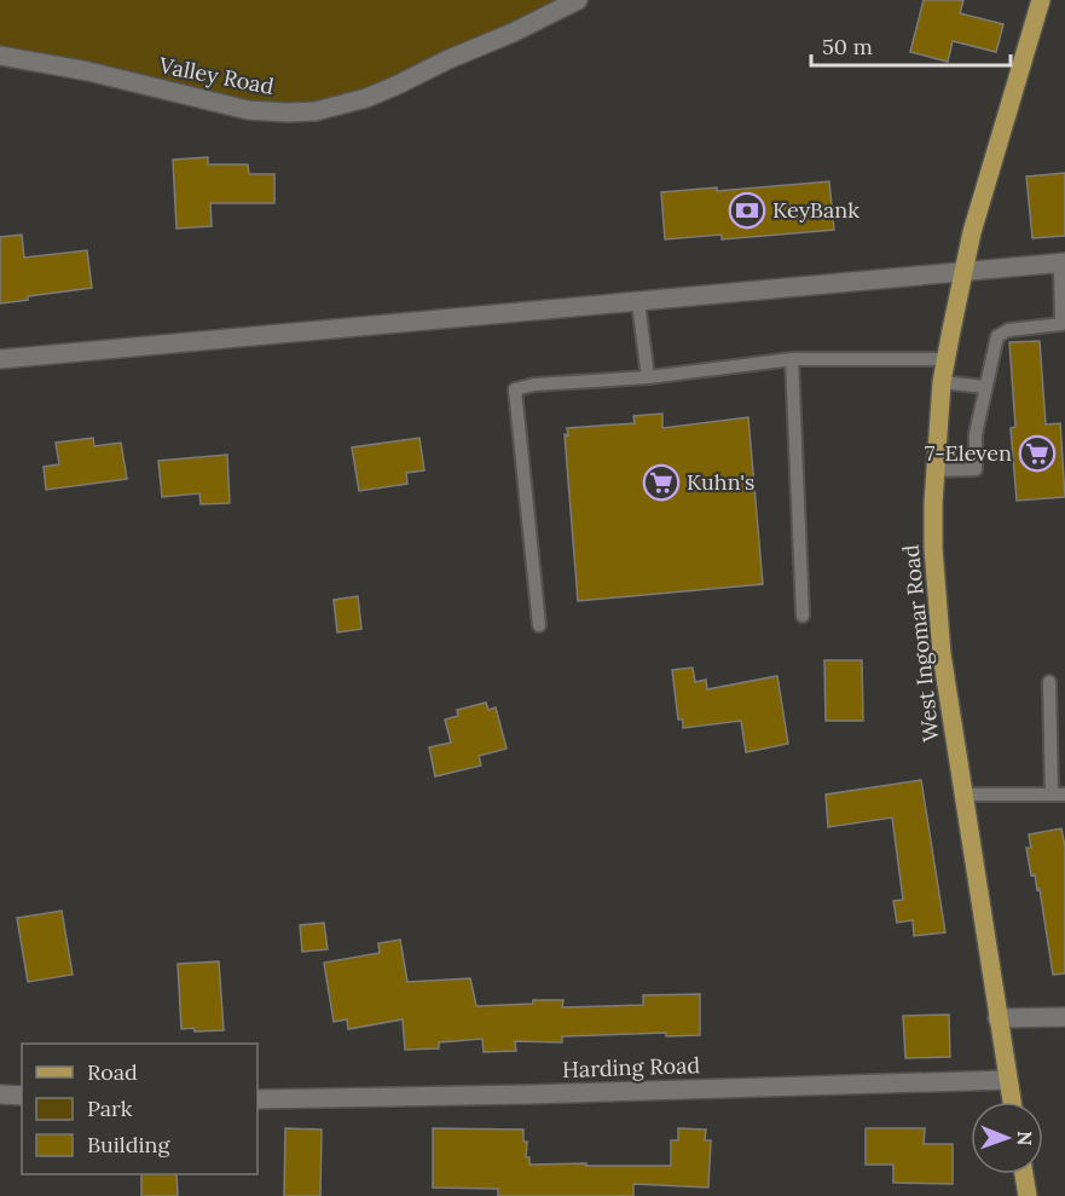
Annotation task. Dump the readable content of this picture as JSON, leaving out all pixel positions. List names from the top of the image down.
{
  "streets": {
    "main road": ["West Ingomar Road"],
    "street": ["Valley Road", "Harding Road"]
  },
  "crossings": [
    ["West Ingomar Road", "Harding Road"]
  ],
  "places": {
    "bank": ["KeyBank"],
    "supermarket": ["7-Eleven", "Kuhn's"]
  },
  "legend": ["Road", "Park", "Building"],
  "scale_bar": "50 m",
  "north": "right"
}
